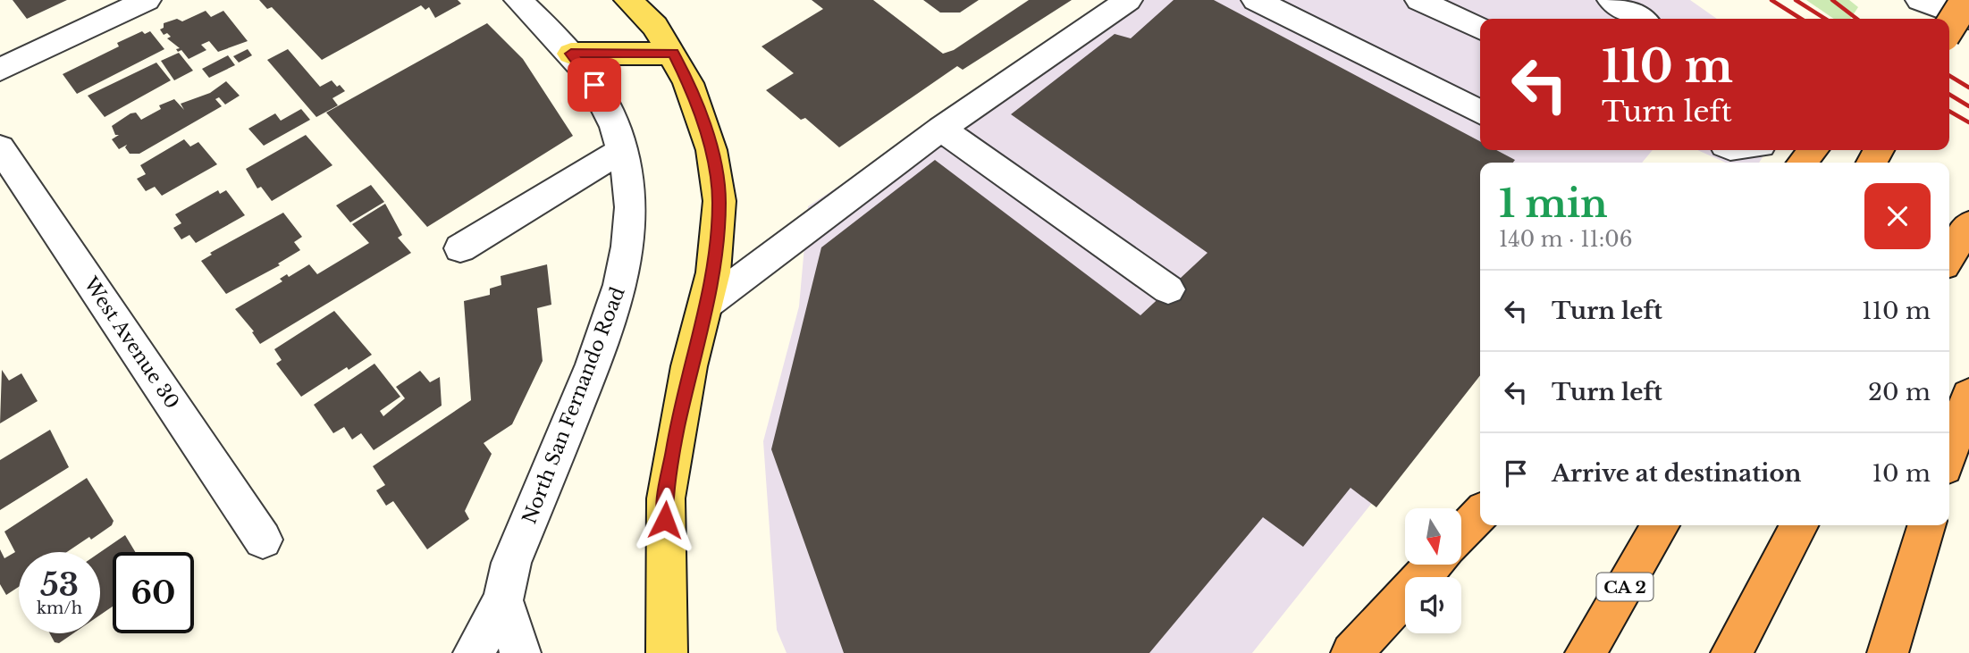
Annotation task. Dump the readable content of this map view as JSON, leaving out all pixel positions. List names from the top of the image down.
{
  "streets": {
    "highway": ["CA 2"],
    "street": ["West Avenue 30", "North San Fernando Road"]
  },
  "north": "bottom",
  "page": {
    "turn": ["110 m", "Turn left"],
    "heading": ["1 min", "140 m · 11:06"],
    "list": [
      {
        "name": "Turn left",
        "value": "110 m"
      },
      {
        "name": "Turn left",
        "value": "20 m"
      },
      {
        "name": "Arrive at destination",
        "value": "10 m"
      }
    ],
    "speed": "53 km/h",
    "limit": "60"
  }
}
